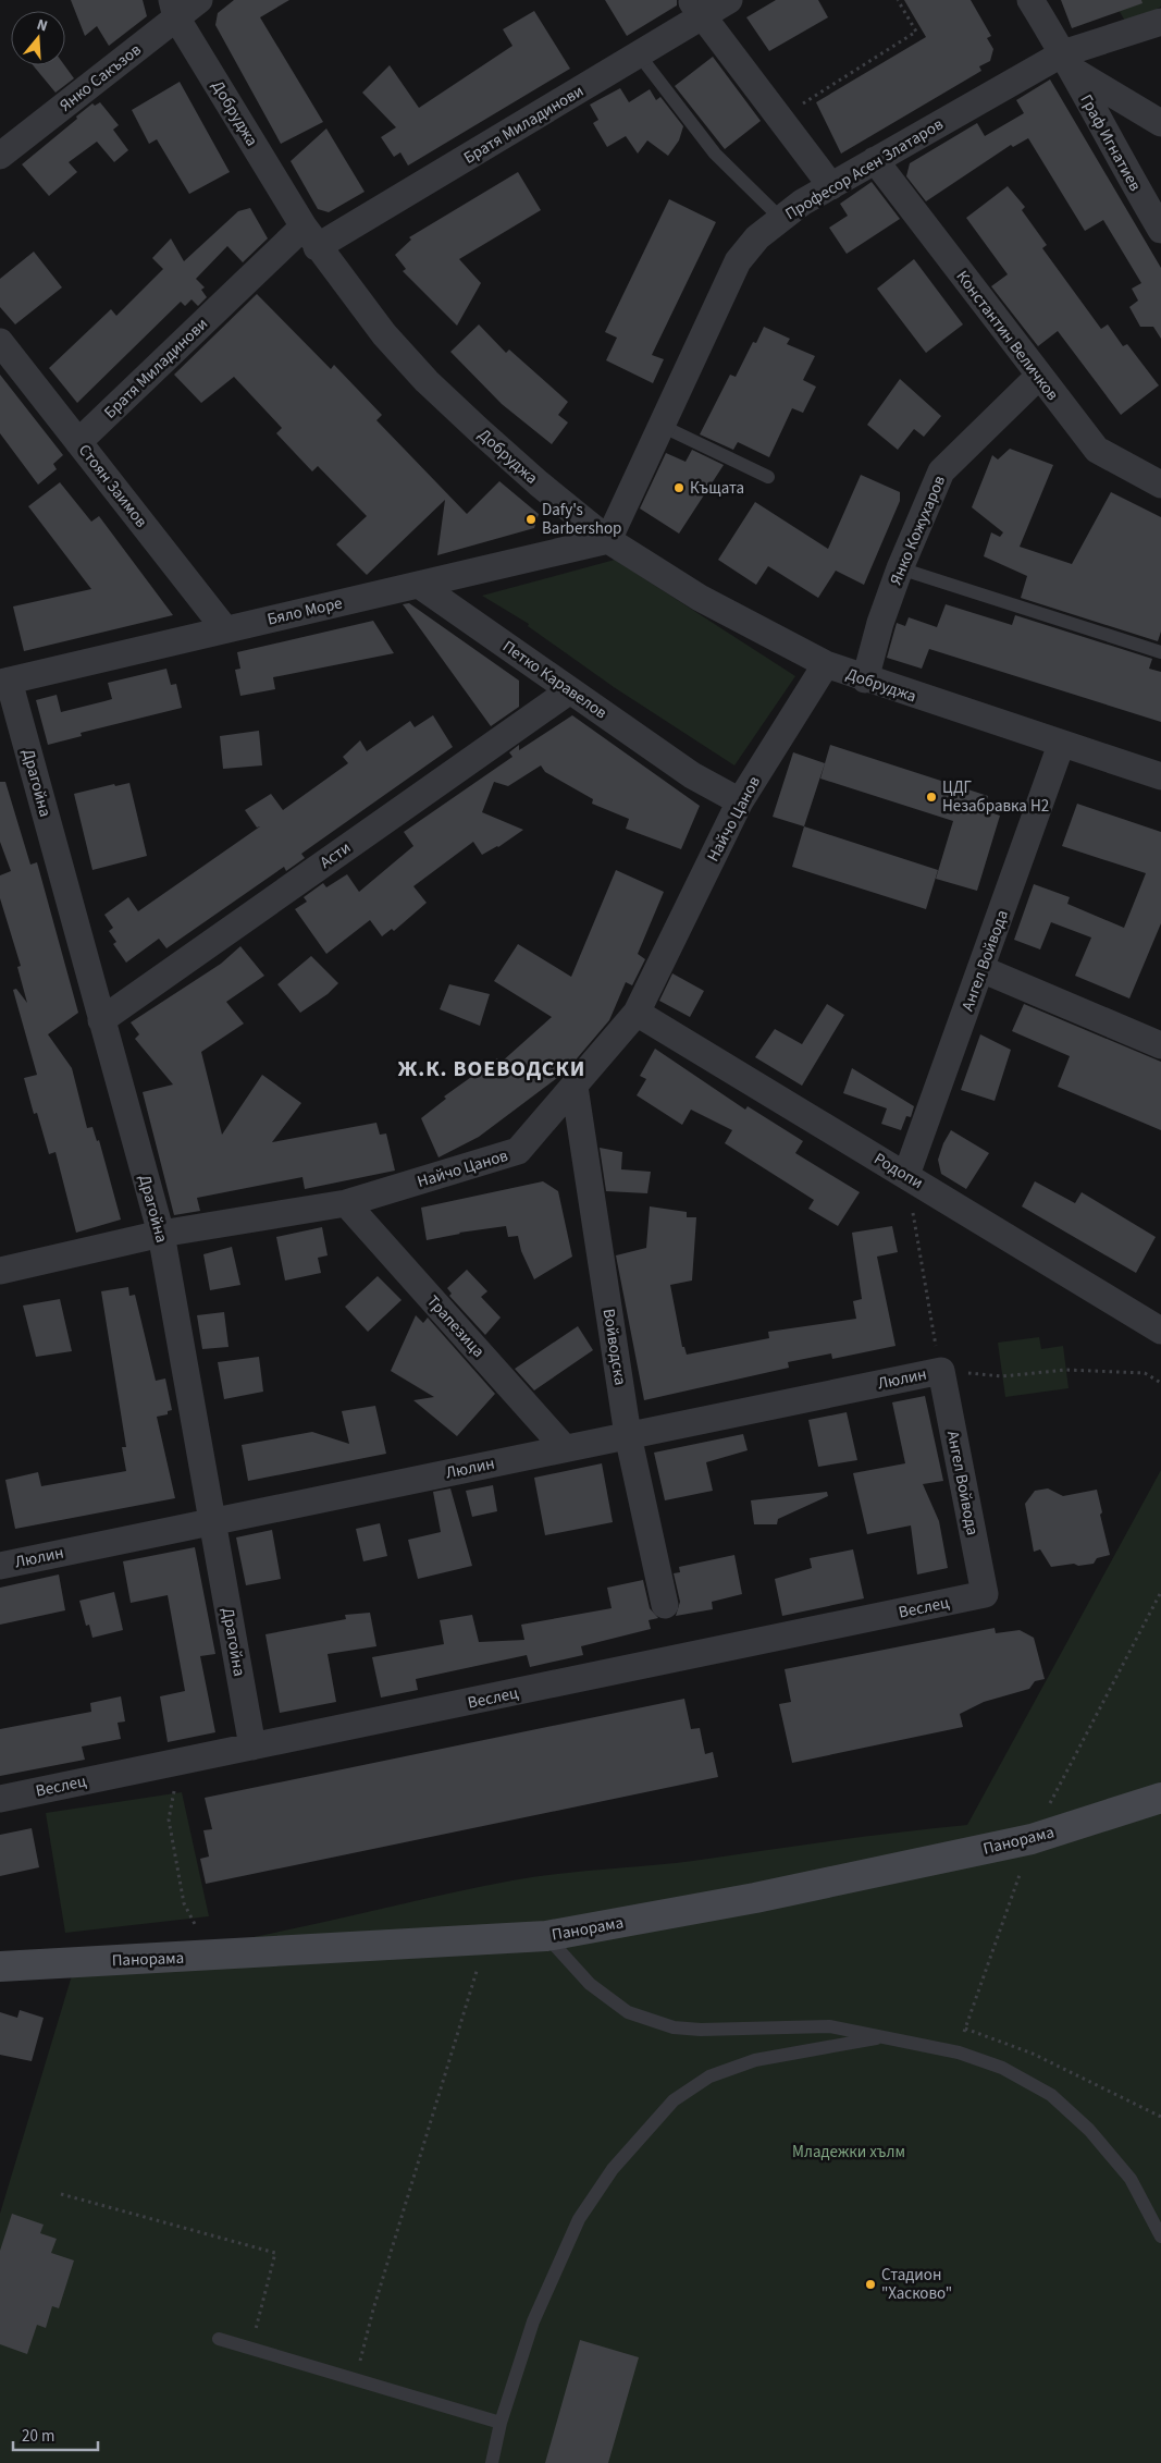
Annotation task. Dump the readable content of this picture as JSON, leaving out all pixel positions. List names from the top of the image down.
{
  "streets": {
    "street": [
      "Янко Сакъзов",
      "Добруджа",
      "Братя Миладинови",
      "Граф Игнатиев",
      "Професор Асен Златаров",
      "Константин Величков",
      "Стоян Заимов",
      "Янко Кожухаров",
      "Бяло Море",
      "Петко Каравелов",
      "Драгойна",
      "Найчо Цанов",
      "Асти",
      "Ангел Войвода",
      "Родопи",
      "Трапезица",
      "Войводска",
      "Люлин",
      "Веслец",
      "Панорама"
    ]
  },
  "crossings": [
    ["Янко Сакъзов", "Добруджа"],
    ["Добруджа", "Братя Миладинови"],
    ["Добруджа", "Професор Асен Златаров"],
    ["Добруджа", "Янко Кожухаров"],
    ["Добруджа", "Бяло Море"],
    ["Добруджа", "Найчо Цанов"],
    ["Добруджа", "Ангел Войвода"],
    ["Братя Миладинови", "Стоян Заимов"],
    ["Граф Игнатиев", "Професор Асен Златаров"],
    ["Професор Асен Златаров", "Константин Величков"],
    ["Професор Асен Златаров", "Бяло Море"],
    ["Константин Величков", "Янко Кожухаров"],
    ["Стоян Заимов", "Бяло Море"],
    ["Бяло Море", "Петко Каравелов"],
    ["Бяло Море", "Драгойна"],
    ["Петко Каравелов", "Найчо Цанов"],
    ["Петко Каравелов", "Асти"],
    ["Драгойна", "Найчо Цанов"],
    ["Драгойна", "Асти"],
    ["Драгойна", "Люлин"],
    ["Драгойна", "Веслец"],
    ["Найчо Цанов", "Родопи"],
    ["Найчо Цанов", "Трапезица"],
    ["Найчо Цанов", "Войводска"],
    ["Ангел Войвода", "Родопи"],
    ["Ангел Войвода", "Люлин"],
    ["Ангел Войвода", "Веслец"],
    ["Трапезица", "Люлин"],
    ["Войводска", "Люлин"]
  ],
  "districts": ["Ж.К. ВОЕВОДСКИ"],
  "parks": ["Младежки хълм"],
  "places": [
    "Къщата",
    "Dafy's Barbershop",
    "ЦДГ Незабравка Н2",
    "Стадион \"Хасково\""
  ],
  "scale_bar": "20 m",
  "north": "top"
}
